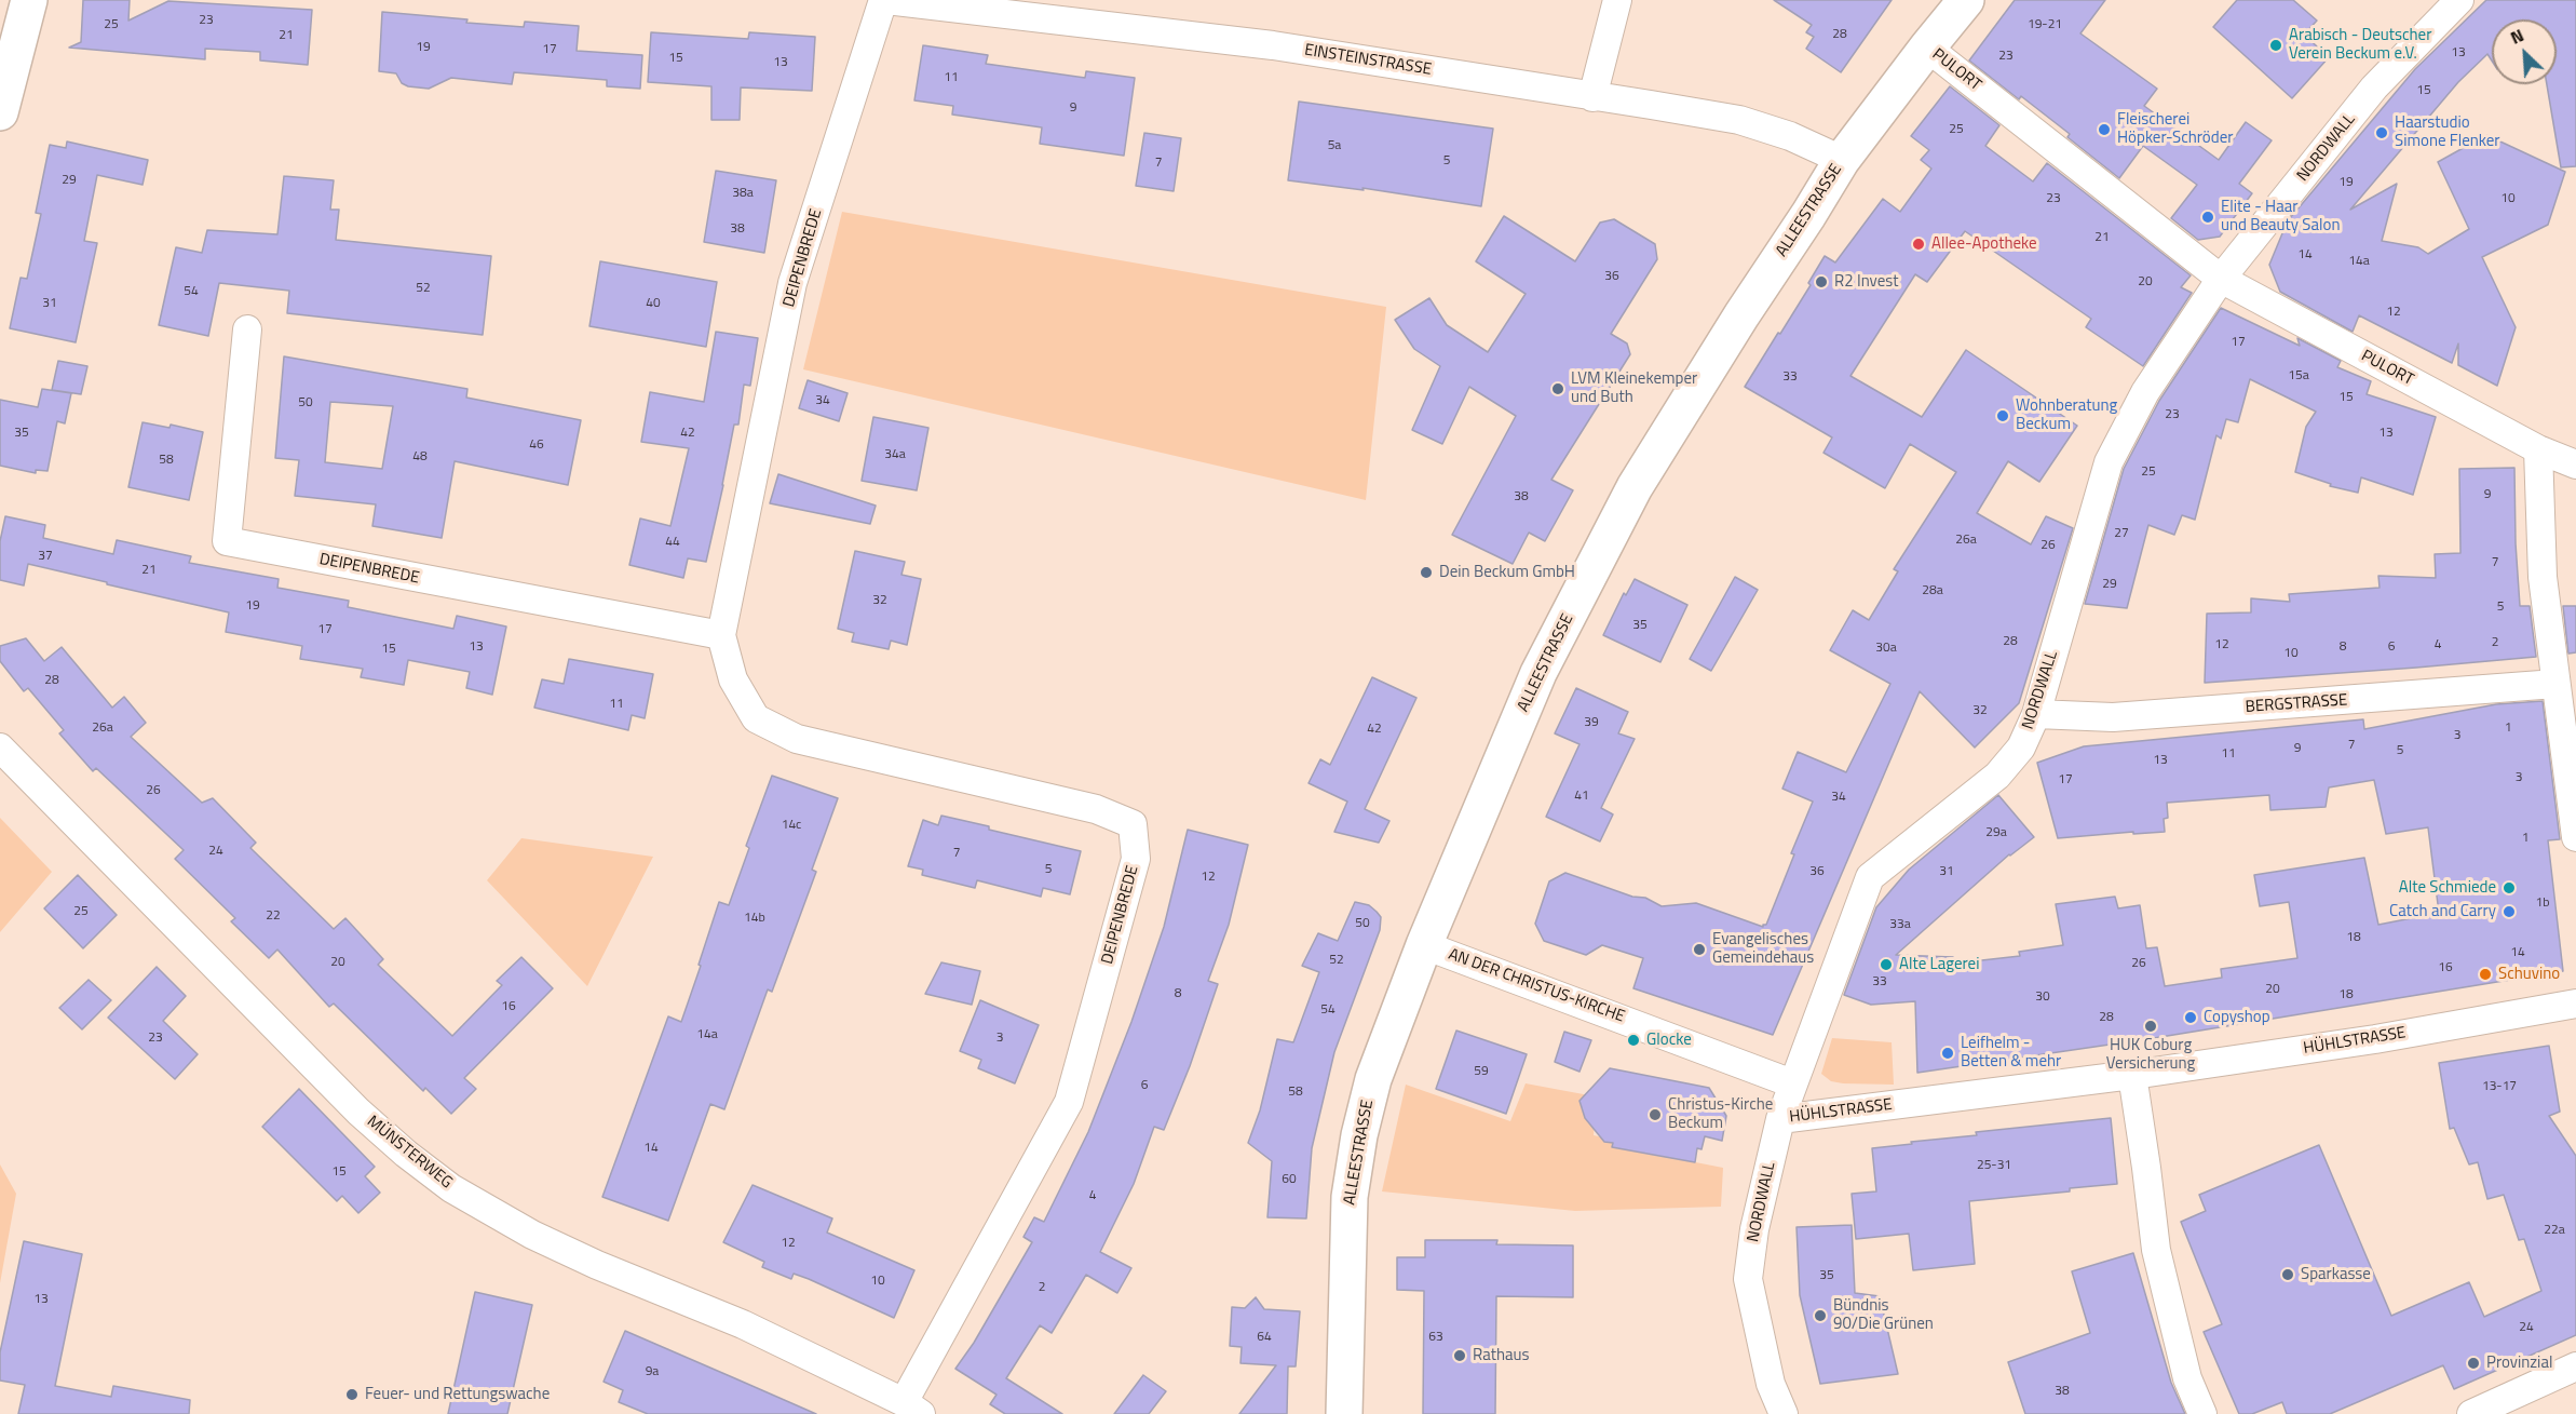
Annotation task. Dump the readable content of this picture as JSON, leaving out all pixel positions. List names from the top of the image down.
{
  "streets": {
    "main road": ["ALLEESTRASSE"],
    "street": [
      "EINSTEINSTRASSE",
      "PULORT",
      "NORDWALL",
      "DEIPENBREDE",
      "BERGSTRASSE",
      "AN DER CHRISTUS-KIRCHE",
      "HÜHLSTRASSE",
      "MÜNSTERWEG"
    ]
  },
  "crossings": [
    ["EINSTEINSTRASSE", "ALLEESTRASSE"],
    ["EINSTEINSTRASSE", "DEIPENBREDE"],
    ["PULORT", "NORDWALL"],
    ["PULORT", "ALLEESTRASSE"],
    ["NORDWALL", "BERGSTRASSE"],
    ["NORDWALL", "AN DER CHRISTUS-KIRCHE"],
    ["NORDWALL", "HÜHLSTRASSE"],
    ["ALLEESTRASSE", "AN DER CHRISTUS-KIRCHE"],
    ["DEIPENBREDE", "MÜNSTERWEG"]
  ],
  "places": [
    "Arabisch - Deutscher Verein Beckum e.V.",
    "Fleischerei Höpker-Schröder",
    "Haarstudio Simone Flenker",
    "Elite - Haar und Beauty Salon",
    "Allee-Apotheke",
    "R2 Invest",
    "LVM Kleinekemper und Buth",
    "Wohnberatung Beckum",
    "Dein Beckum GmbH",
    "Alte Schmiede",
    "Catch and Carry",
    "Evangelisches Gemeindehaus",
    "Alte Lagerei",
    "Schuvino",
    "Copyshop",
    "HUK Coburg Versicherung",
    "Glocke",
    "Leifhelm - Betten & mehr",
    "Christus-Kirche Beckum",
    "Sparkasse",
    "Bündnis 90/Die Grünen",
    "Rathaus",
    "Provinzial",
    "Feuer- und Rettungswache"
  ],
  "house_numbers": [
    "23",
    "25",
    "19-21",
    "28",
    "21",
    "19",
    "17",
    "13",
    "23",
    "15",
    "13",
    "11",
    "15",
    "9",
    "25",
    "5a",
    "5",
    "7",
    "29",
    "19",
    "38a",
    "23",
    "10",
    "38",
    "21",
    "14",
    "14a",
    "36",
    "20",
    "52",
    "54",
    "31",
    "40",
    "12",
    "17",
    "15a",
    "33",
    "15",
    "34",
    "50",
    "23",
    "35",
    "42",
    "13",
    "46",
    "34a",
    "48",
    "58",
    "25",
    "9",
    "38",
    "27",
    "26a",
    "44",
    "26",
    "37",
    "7",
    "21",
    "29",
    "28a",
    "32",
    "19",
    "5",
    "35",
    "17",
    "28",
    "2",
    "12",
    "4",
    "13",
    "8",
    "6",
    "30a",
    "15",
    "10",
    "28",
    "11",
    "32",
    "39",
    "26a",
    "1",
    "42",
    "3",
    "7",
    "9",
    "5",
    "11",
    "13",
    "3",
    "17",
    "26",
    "41",
    "34",
    "14c",
    "29a",
    "1",
    "24",
    "7",
    "5",
    "36",
    "31",
    "12",
    "1b",
    "25",
    "22",
    "14b",
    "50",
    "33a",
    "18",
    "14",
    "52",
    "20",
    "26",
    "16",
    "33",
    "20",
    "8",
    "18",
    "30",
    "16",
    "54",
    "28",
    "14a",
    "23",
    "3",
    "59",
    "6",
    "13-17",
    "58",
    "14",
    "25-31",
    "15",
    "60",
    "4",
    "22a",
    "12",
    "35",
    "10",
    "2",
    "13",
    "24",
    "64",
    "63",
    "9a",
    "38"
  ],
  "north": "top left"
}
